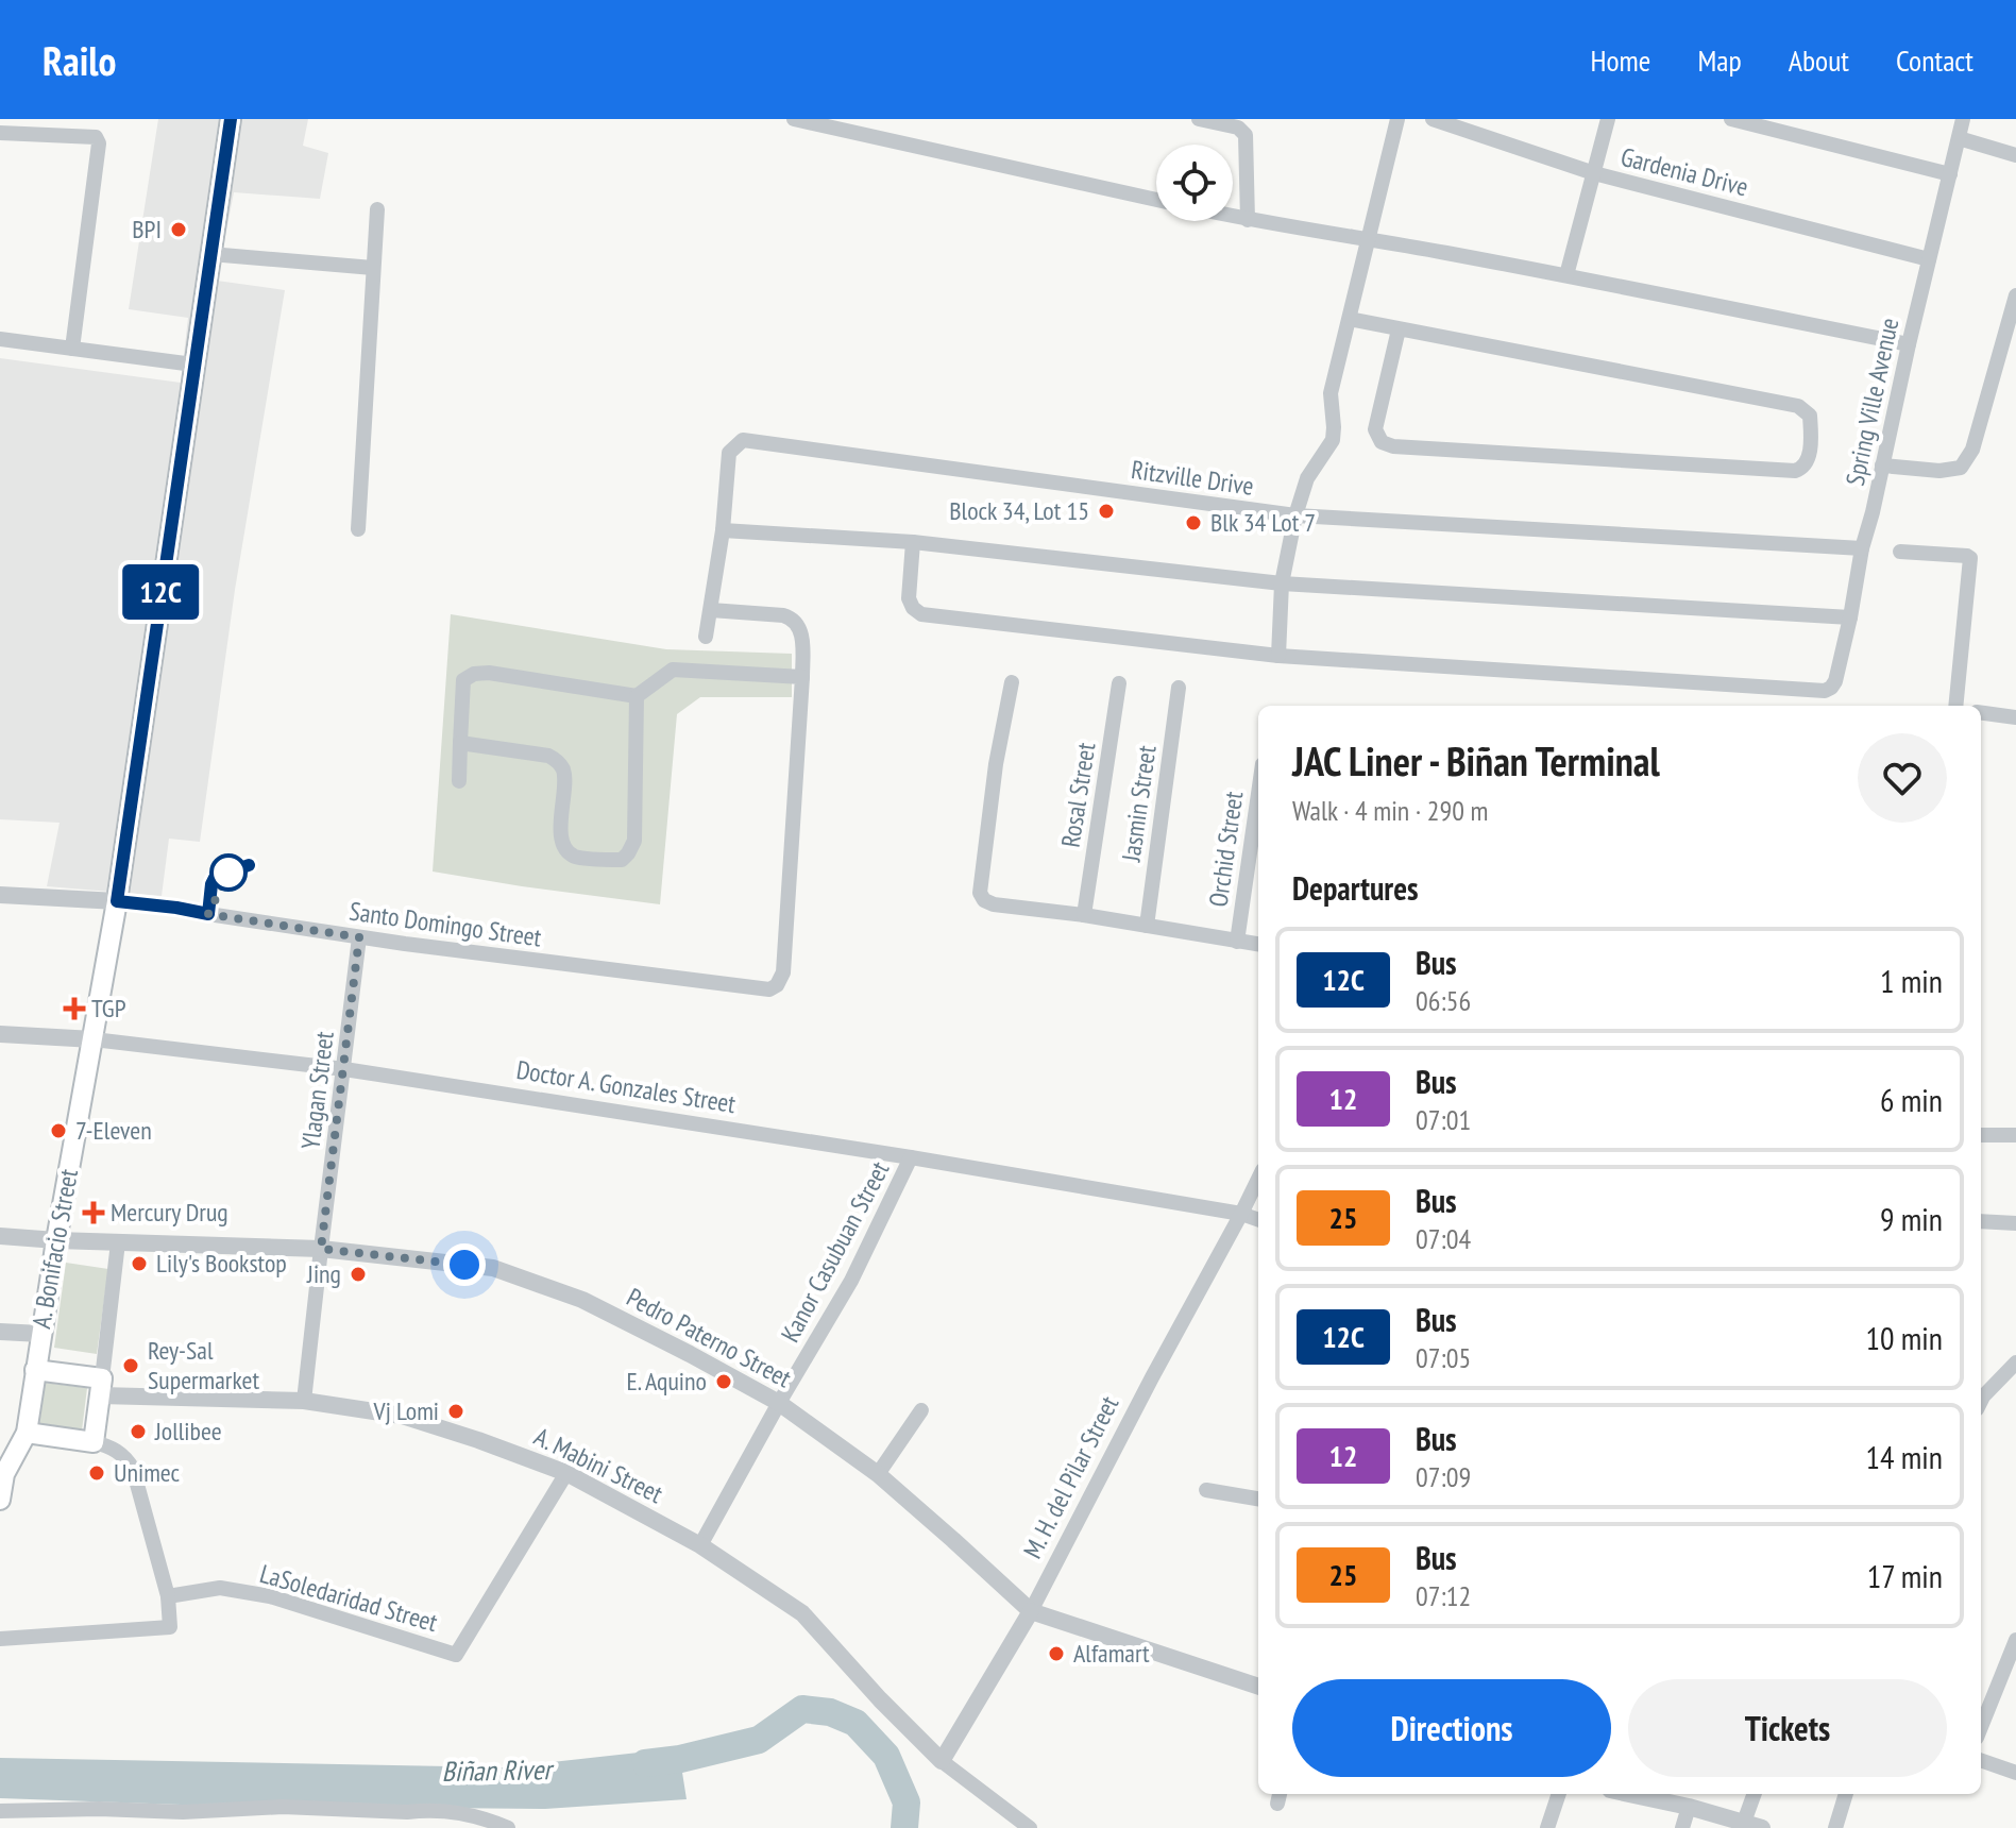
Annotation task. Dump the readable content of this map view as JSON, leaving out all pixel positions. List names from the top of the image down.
{
  "streets": {
    "main road": ["A. Bonifacio Street"],
    "street": [
      "Gardenia Drive",
      "Spring Ville Avenue",
      "Ritzville Drive",
      "Rosal Street",
      "Jasmin Street",
      "Orchid Street",
      "Santo Domingo Street",
      "Doctor A. Gonzales Street",
      "Ylagan Street",
      "Kanor Casubuan Street",
      "Pedro Paterno Street",
      "A. Mabini Street",
      "M. H. del Pilar Street",
      "LaSoledaridad Street"
    ]
  },
  "crossings": [
    ["Gardenia Drive", "Spring Ville Avenue"],
    ["Spring Ville Avenue", "Ritzville Drive"],
    ["Santo Domingo Street", "Ylagan Street"],
    ["Santo Domingo Street", "A. Bonifacio Street"],
    ["Doctor A. Gonzales Street", "Ylagan Street"],
    ["Doctor A. Gonzales Street", "A. Bonifacio Street"],
    ["Doctor A. Gonzales Street", "Kanor Casubuan Street"],
    ["Doctor A. Gonzales Street", "M. H. del Pilar Street"],
    ["Ylagan Street", "Pedro Paterno Street"],
    ["Ylagan Street", "A. Mabini Street"],
    ["A. Bonifacio Street", "Pedro Paterno Street"],
    ["Kanor Casubuan Street", "Pedro Paterno Street"],
    ["Kanor Casubuan Street", "A. Mabini Street"],
    ["Pedro Paterno Street", "M. H. del Pilar Street"],
    ["A. Mabini Street", "M. H. del Pilar Street"],
    ["A. Mabini Street", "LaSoledaridad Street"]
  ],
  "water": ["Biñan River"],
  "places": {
    "other": [
      "BPI",
      "Block 34, Lot 15",
      "Blk 34 Lot 7",
      "7-Eleven",
      "Lily's Bookstop",
      "Jing",
      "Rey-Sal Supermarket",
      "E. Aquino",
      "Vj Lomi",
      "Jollibee",
      "Unimec",
      "Alfamart"
    ],
    "health": ["TGP", "Mercury Drug"]
  },
  "lines": ["bus line 12C"],
  "page": {
    "header": "Railo",
    "nav": [
      "Home",
      "Map",
      "About",
      "Contact"
    ],
    "on_map": "12C",
    "heading": [
      ["JAC Liner - Biñan Terminal", "Walk · 4 min · 290 m"],
      "Departures"
    ],
    "list": [
      {
        "mark": "12C",
        "name": "Bus",
        "note": "06:56",
        "value": "1 min"
      },
      {
        "mark": "12",
        "name": "Bus",
        "note": "07:01",
        "value": "6 min"
      },
      {
        "mark": "25",
        "name": "Bus",
        "note": "07:04",
        "value": "9 min"
      },
      {
        "mark": "12C",
        "name": "Bus",
        "note": "07:05",
        "value": "10 min"
      },
      {
        "mark": "12",
        "name": "Bus",
        "note": "07:09",
        "value": "14 min"
      },
      {
        "mark": "25",
        "name": "Bus",
        "note": "07:12",
        "value": "17 min"
      }
    ],
    "buttons": ["Directions", "Tickets"]
  }
}
